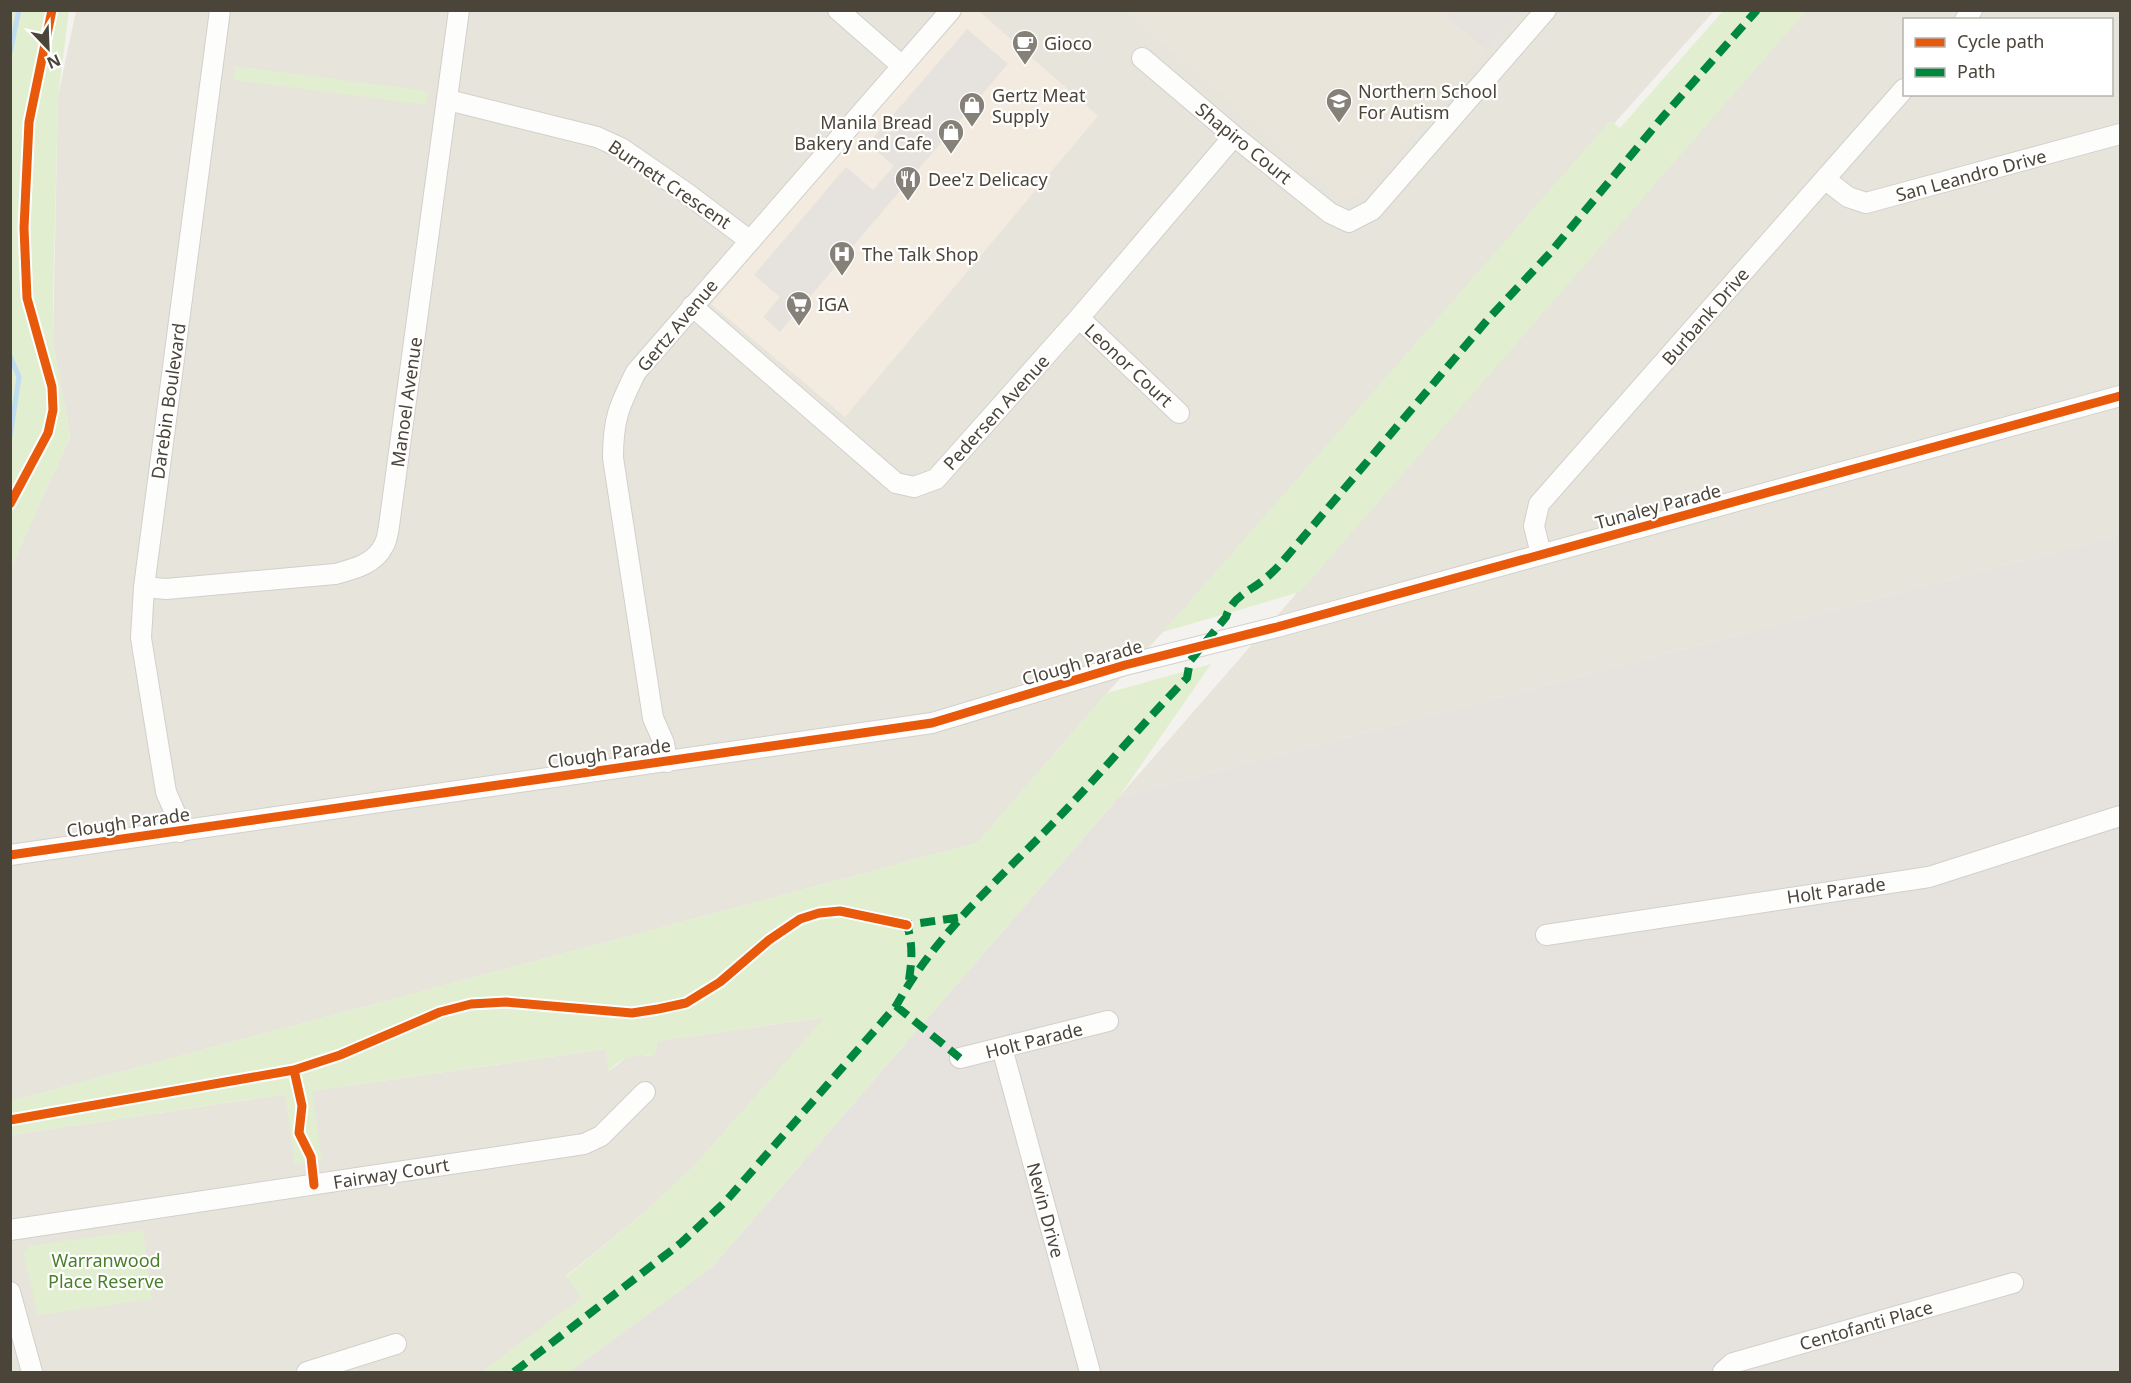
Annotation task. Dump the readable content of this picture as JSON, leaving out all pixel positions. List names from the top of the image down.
{
  "streets": {
    "street": [
      "Shapiro Court",
      "San Leandro Drive",
      "Burnett Crescent",
      "Burbank Drive",
      "Gertz Avenue",
      "Leonor Court",
      "Darebin Boulevard",
      "Manoel Avenue",
      "Pedersen Avenue",
      "Tunaley Parade",
      "Clough Parade",
      "Holt Parade",
      "Fairway Court",
      "Nevin Drive",
      "Centofanti Place"
    ]
  },
  "crossings": [
    ["Shapiro Court", "Pedersen Avenue"],
    ["San Leandro Drive", "Burbank Drive"],
    ["Burnett Crescent", "Gertz Avenue"],
    ["Burnett Crescent", "Manoel Avenue"],
    ["Burbank Drive", "Tunaley Parade"],
    ["Gertz Avenue", "Pedersen Avenue"],
    ["Gertz Avenue", "Clough Parade"],
    ["Leonor Court", "Pedersen Avenue"],
    ["Darebin Boulevard", "Manoel Avenue"],
    ["Darebin Boulevard", "Clough Parade"],
    ["Tunaley Parade", "Clough Parade"],
    ["Holt Parade", "Nevin Drive"]
  ],
  "parks": ["Warranwood Place Reserve"],
  "places": {
    "cafe": ["Gioco"],
    "school or university": ["Northern School For Autism"],
    "shop": ["Gertz Meat Supply", "Manila Bread Bakery and Cafe"],
    "restaurant": ["Dee'z Delicacy"],
    "hospital": ["The Talk Shop"],
    "supermarket": ["IGA"]
  },
  "legend": ["Cycle path", "Path"],
  "north": "bottom right"
}
